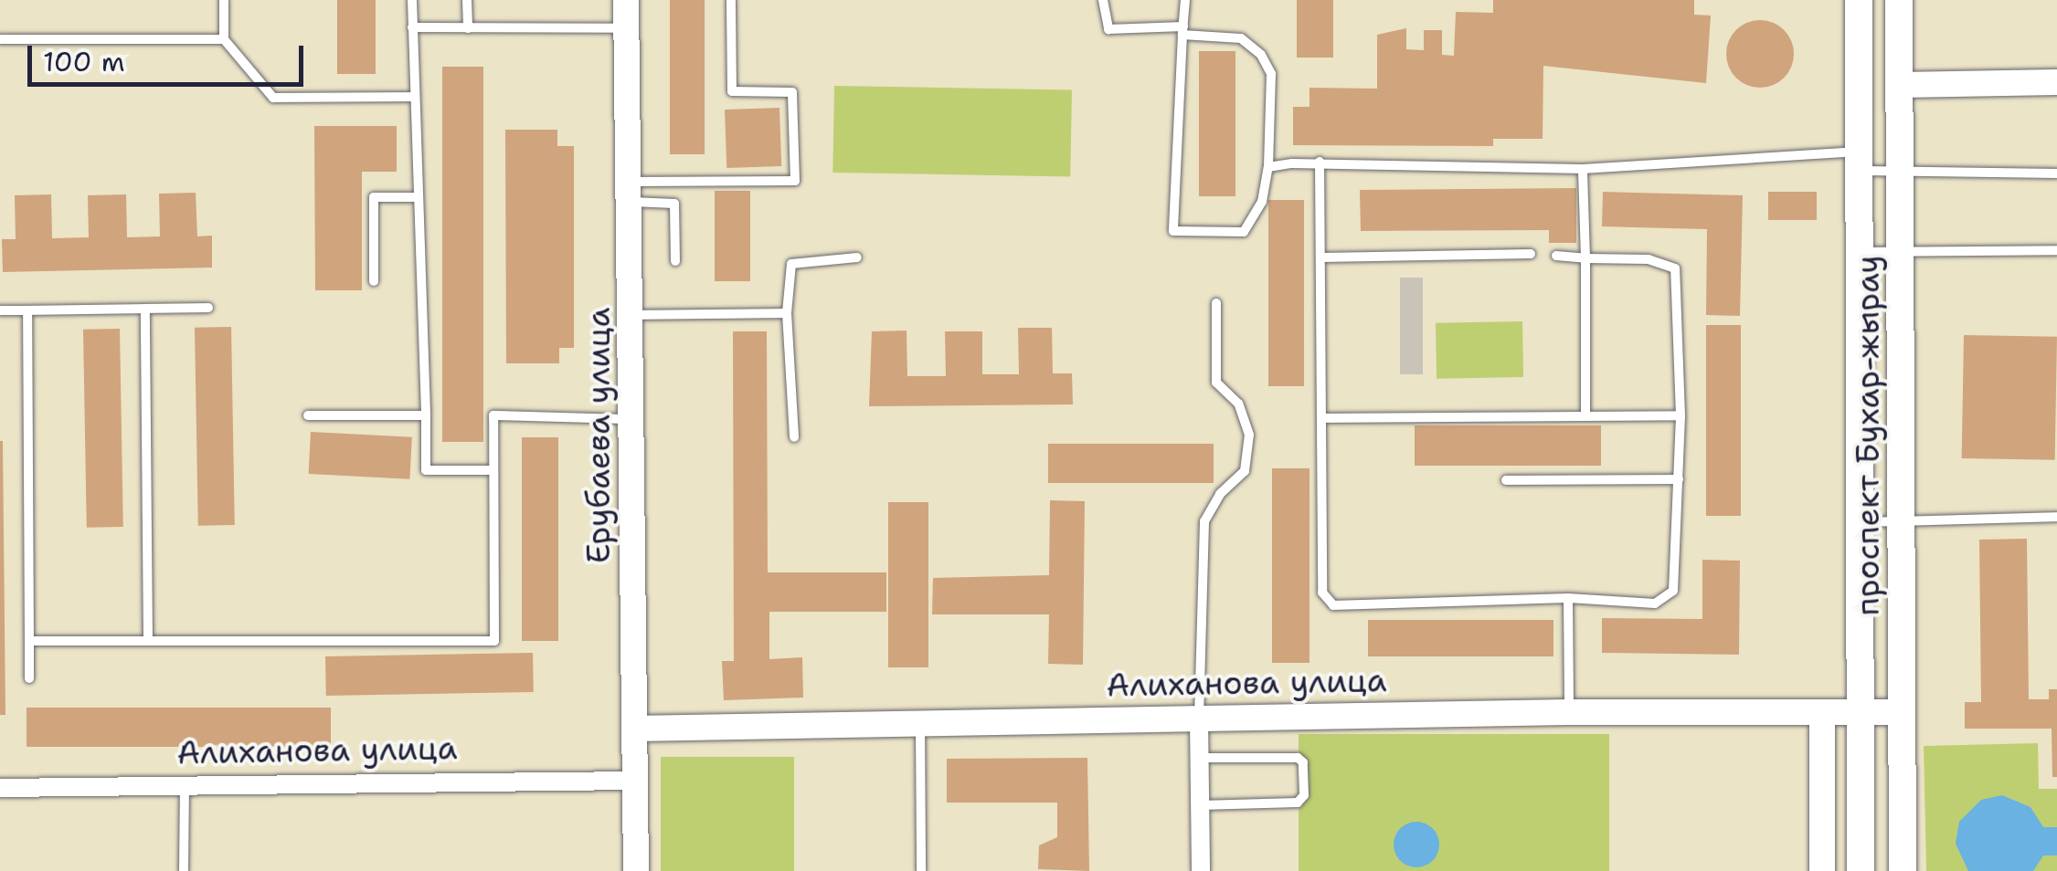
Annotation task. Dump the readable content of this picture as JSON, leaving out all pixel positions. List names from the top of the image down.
{
  "streets": {
    "main road": ["проспект Бухар-жырау"],
    "street": ["Ерубаева улица", "Алиханова улица"]
  },
  "crossings": [
    ["Ерубаева улица", "Алиханова улица"],
    ["проспект Бухар-жырау", "Алиханова улица"]
  ],
  "scale_bar": "100 m"
}
